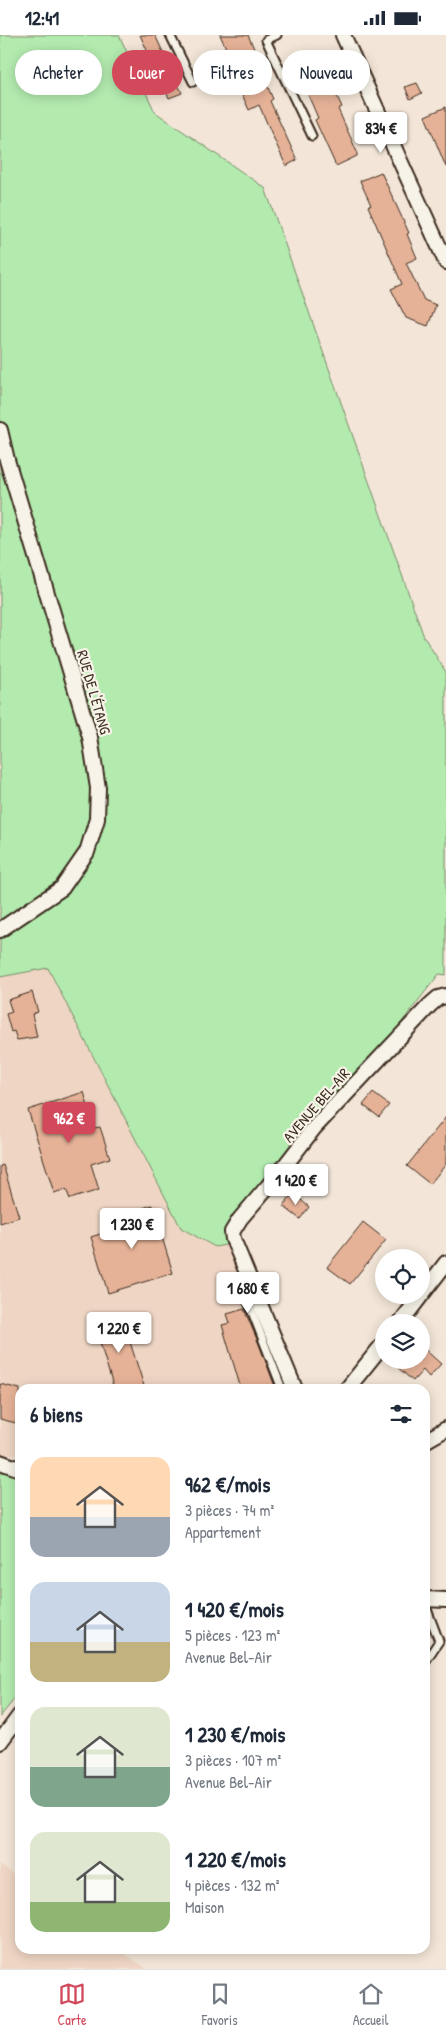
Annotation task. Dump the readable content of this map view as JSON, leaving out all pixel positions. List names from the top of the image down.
{
  "streets": {
    "street": ["RUE DE L'ÉTANG", "AVENUE BEL-AIR"]
  },
  "page": {
    "status": "12:41",
    "chip": [
      "Acheter",
      "Louer",
      "Filtres",
      "Nouveau"
    ],
    "price": [
      "834 €",
      "962 €",
      "1 420 €",
      "1 230 €",
      "1 680 €",
      "1 220 €"
    ],
    "heading": "6 biens",
    "list": [
      {
        "name": "962 €/mois",
        "note": "3 pièces · 74 m² · Appartement"
      },
      {
        "name": "1 420 €/mois",
        "note": "5 pièces · 123 m² · Avenue Bel-Air"
      },
      {
        "name": "1 230 €/mois",
        "note": "3 pièces · 107 m² · Avenue Bel-Air"
      },
      {
        "name": "1 220 €/mois",
        "note": "4 pièces · 132 m² · Maison"
      }
    ],
    "tabs": ["Carte", "Favoris", "Accueil"]
  }
}
